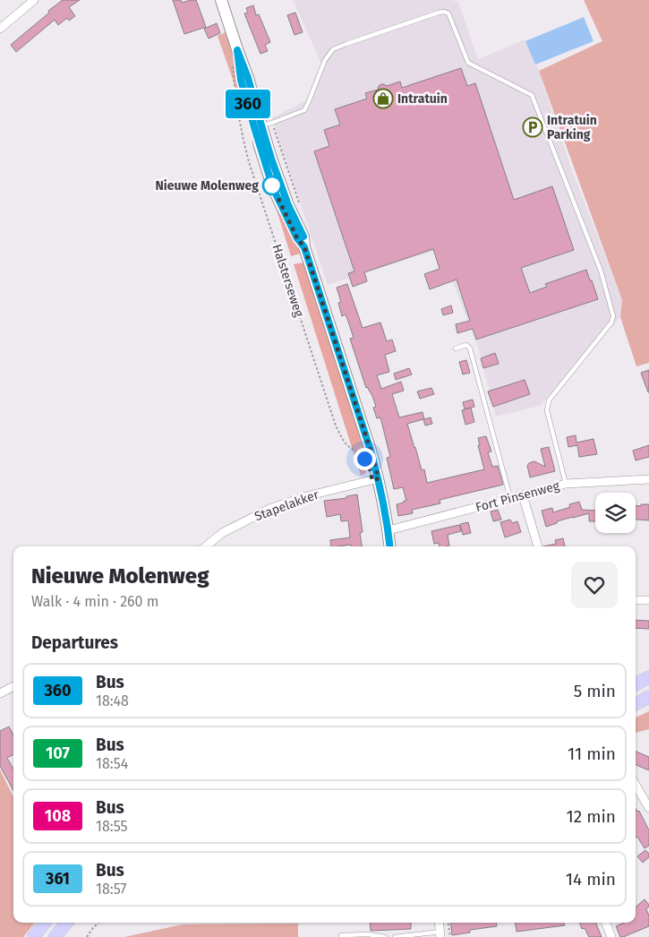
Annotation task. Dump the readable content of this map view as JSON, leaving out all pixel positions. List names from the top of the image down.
{
  "streets": {
    "main road": ["Halsterseweg"],
    "street": ["Fort Pinsenweg", "Stapelakker"]
  },
  "crossings": [
    ["Halsterseweg", "Fort Pinsenweg"],
    ["Halsterseweg", "Stapelakker"]
  ],
  "places": {
    "shop": ["Intratuin"],
    "parking": ["Intratuin Parking"],
    "other": ["Nieuwe Molenweg"]
  },
  "lines": ["bus line 360"],
  "page": {
    "on_map": "360",
    "heading": [
      ["Nieuwe Molenweg", "Walk · 4 min · 260 m"],
      "Departures"
    ],
    "list": [
      {
        "mark": "360",
        "name": "Bus",
        "note": "18:48",
        "value": "5 min"
      },
      {
        "mark": "107",
        "name": "Bus",
        "note": "18:54",
        "value": "11 min"
      },
      {
        "mark": "108",
        "name": "Bus",
        "note": "18:55",
        "value": "12 min"
      },
      {
        "mark": "361",
        "name": "Bus",
        "note": "18:57",
        "value": "14 min"
      }
    ]
  }
}
